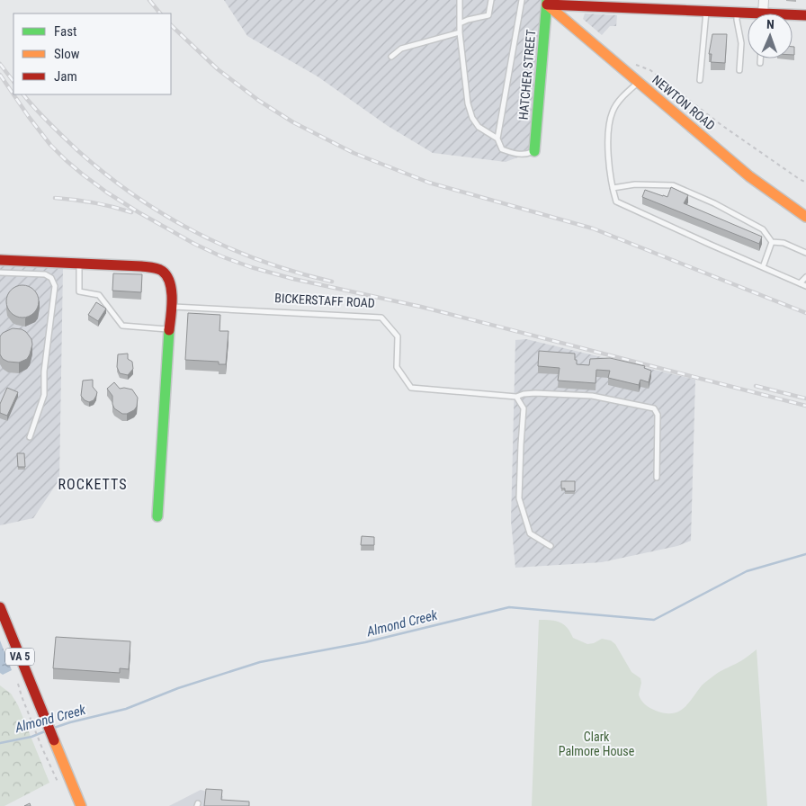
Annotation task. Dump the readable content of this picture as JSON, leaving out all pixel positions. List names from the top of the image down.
{
  "streets": {
    "street": ["HATCHER STREET", "NEWTON ROAD", "VA 5"],
    "lane": ["BICKERSTAFF ROAD"]
  },
  "crossings": [
    ["HATCHER STREET", "NEWTON ROAD"]
  ],
  "districts": ["ROCKETTS"],
  "water": ["Almond Creek"],
  "parks": ["Clark Palmore House"],
  "legend": ["Fast", "Slow", "Jam"],
  "north": "top"
}
